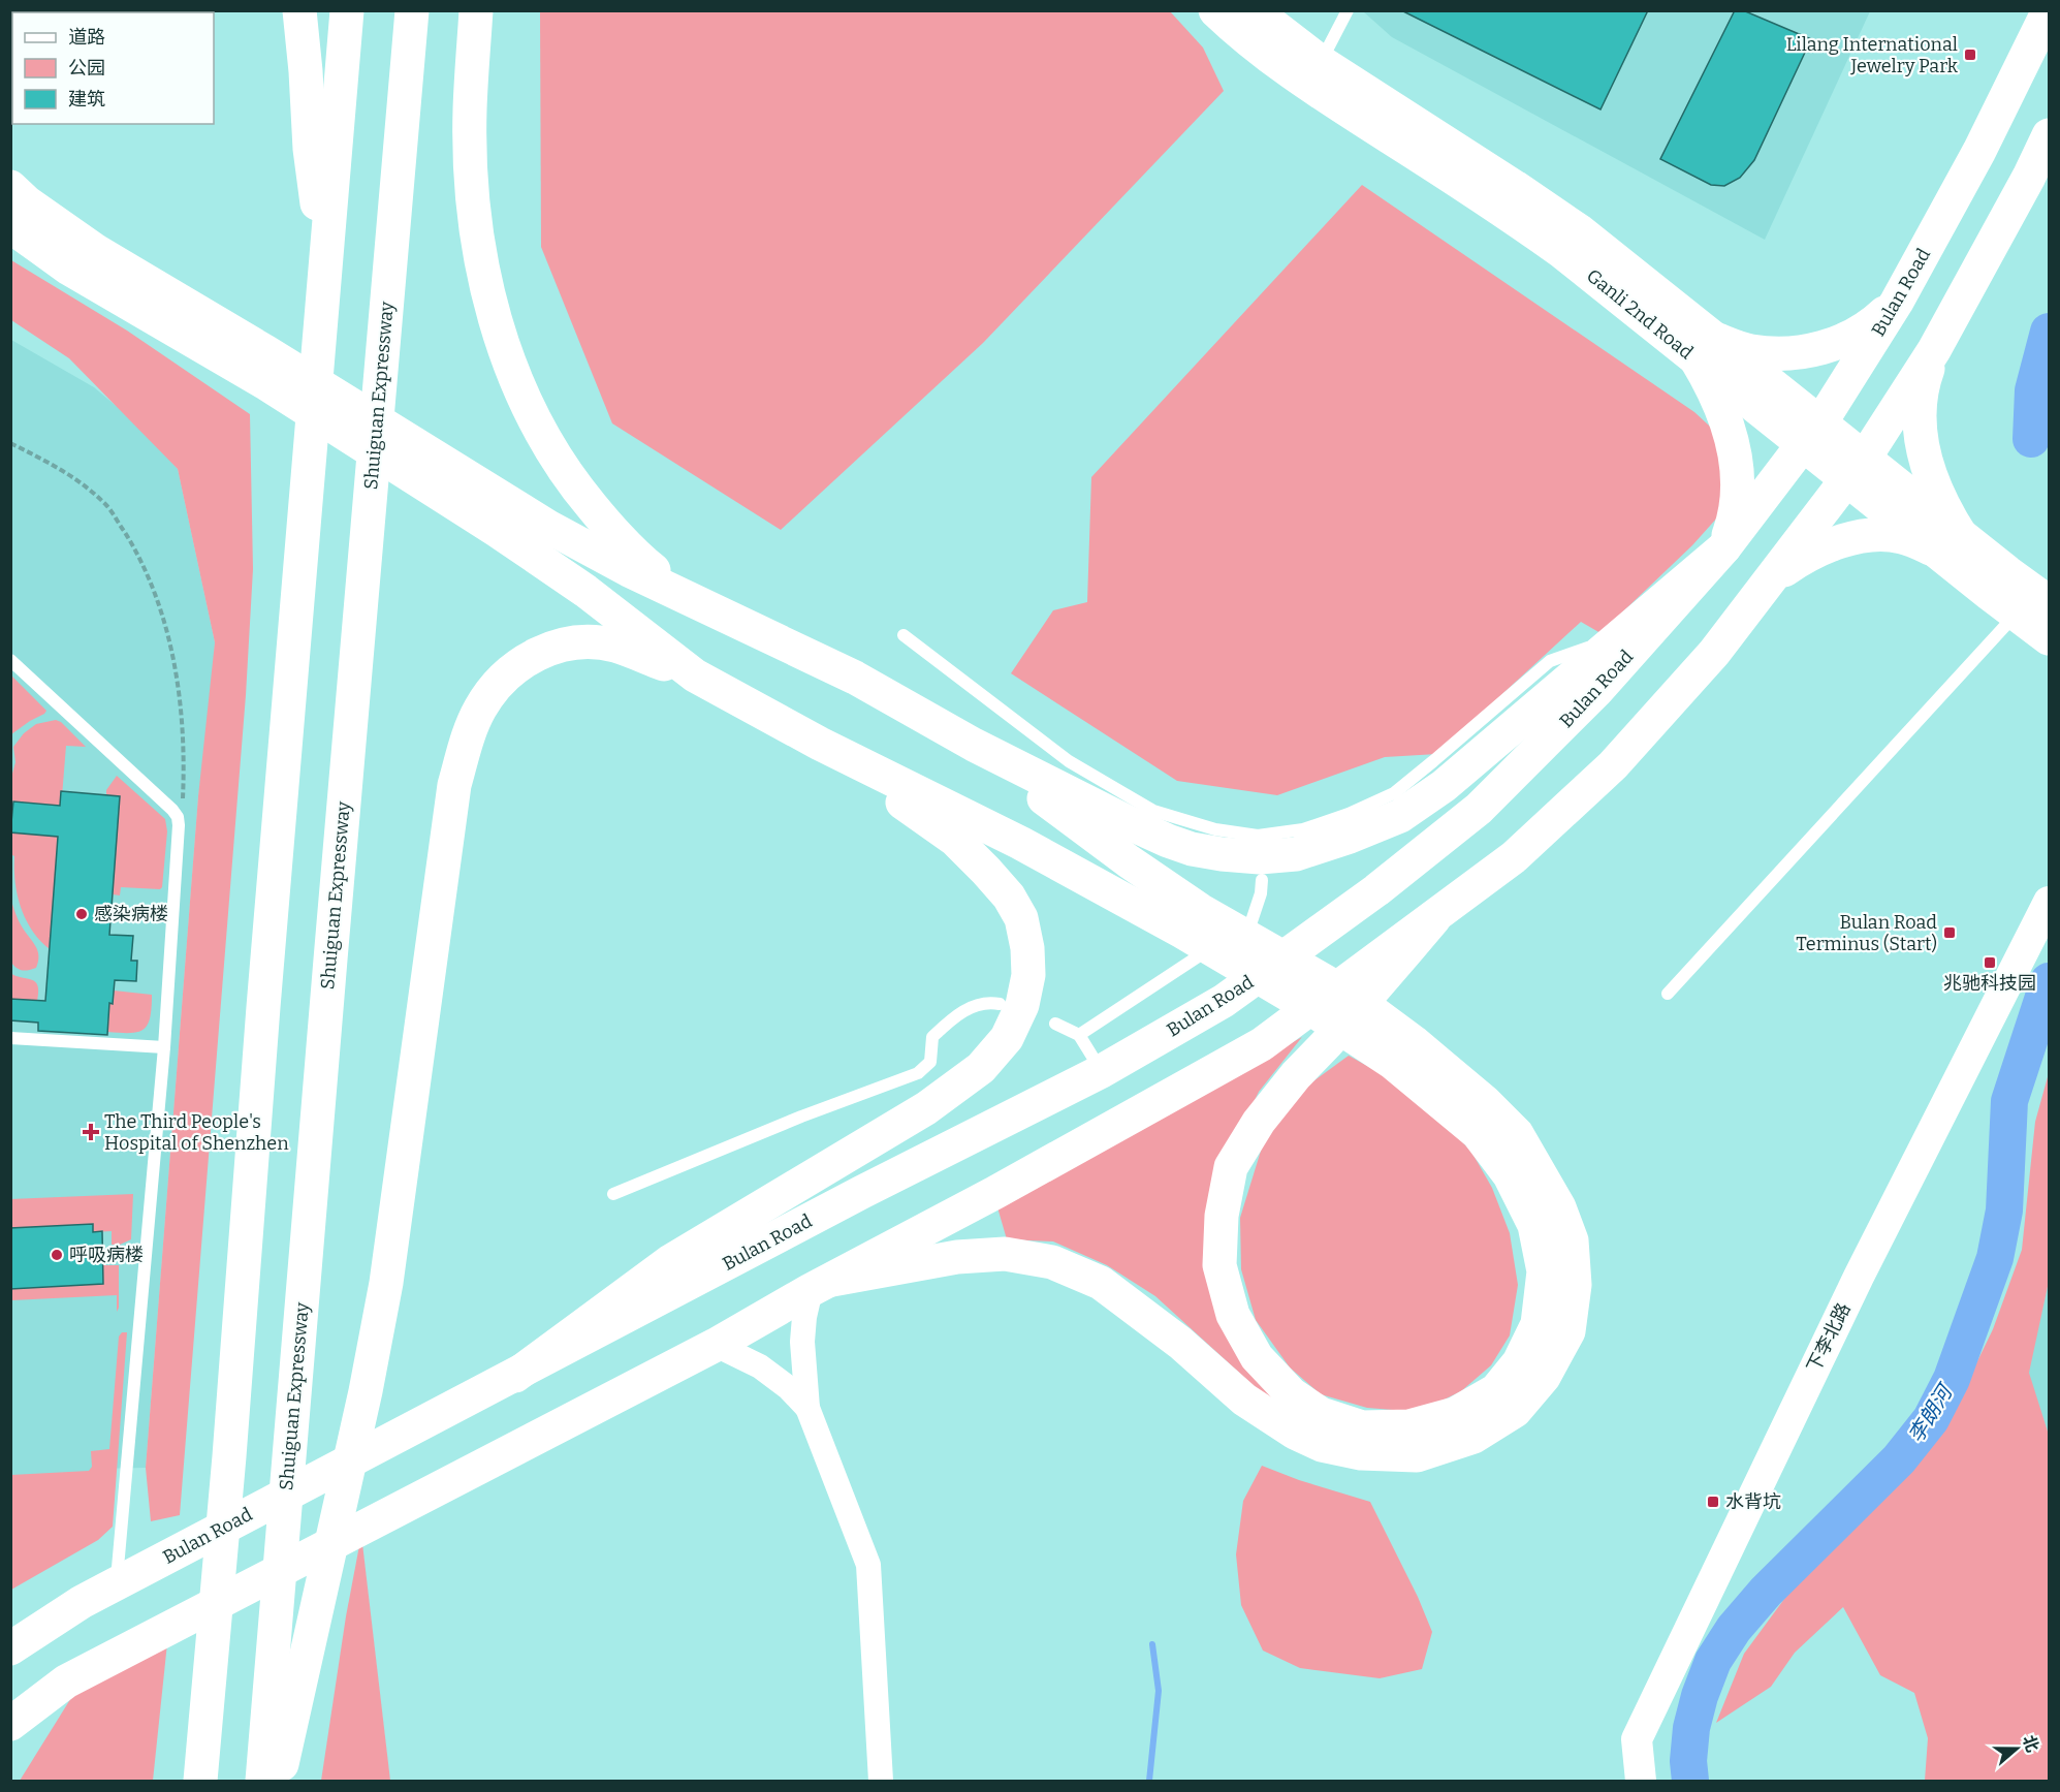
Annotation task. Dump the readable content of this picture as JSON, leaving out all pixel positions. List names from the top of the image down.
{
  "streets": {
    "main road": ["Bulan Road", "Ganli 2nd Road", "Shuiguan Expressway"],
    "street": ["下李北路"]
  },
  "crossings": [
    ["Bulan Road", "Ganli 2nd Road"]
  ],
  "water": ["李朗河"],
  "places": {
    "transit": [
      "Lilang International Jewelry Park",
      "Bulan Road Terminus (Start)",
      "兆驰科技园",
      "水背坑"
    ],
    "other": ["感染病楼", "呼吸病楼"],
    "health": ["The Third People's Hospital of Shenzhen"]
  },
  "legend": ["道路", "公园", "建筑"],
  "north": "right"
}
